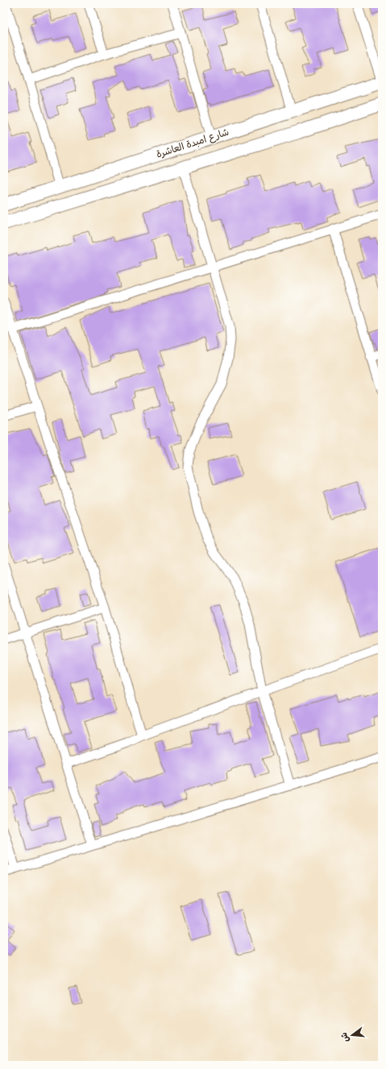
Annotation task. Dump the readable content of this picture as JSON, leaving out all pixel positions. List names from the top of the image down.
{
  "streets": {
    "main road": ["شارع امبدة العاشرة"]
  },
  "north": "left"
}
